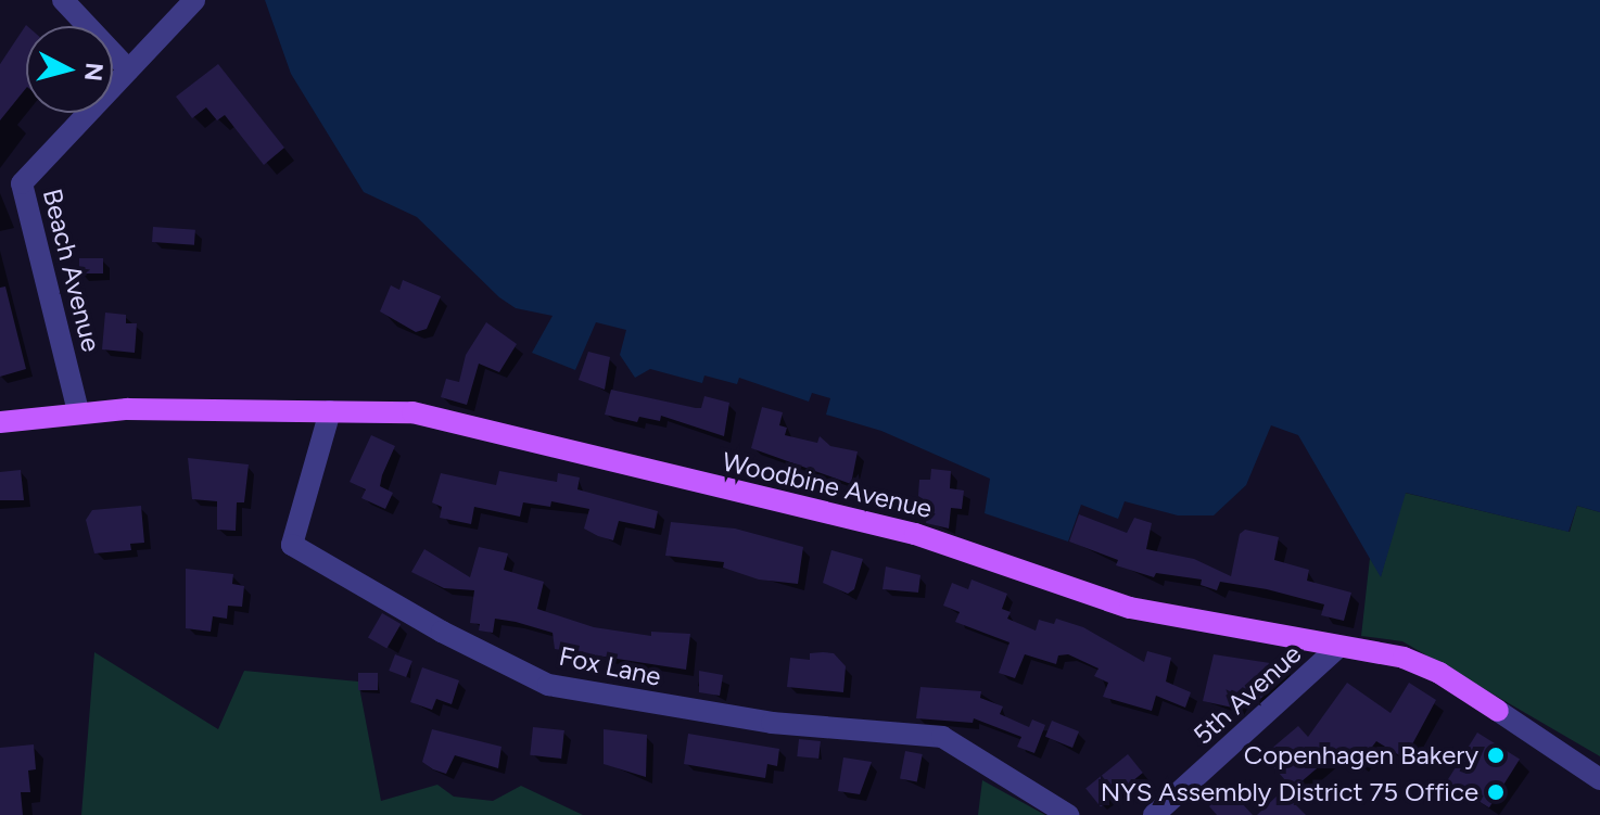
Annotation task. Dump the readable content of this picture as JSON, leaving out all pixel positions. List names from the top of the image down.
{
  "streets": {
    "main road": ["Woodbine Avenue"],
    "street": ["Beach Avenue", "Fox Lane", "5th Avenue"]
  },
  "crossings": [
    ["Beach Avenue", "Woodbine Avenue"],
    ["Woodbine Avenue", "Fox Lane"],
    ["Woodbine Avenue", "5th Avenue"]
  ],
  "places": ["Copenhagen Bakery", "NYS Assembly District 75 Office"],
  "north": "right"
}
